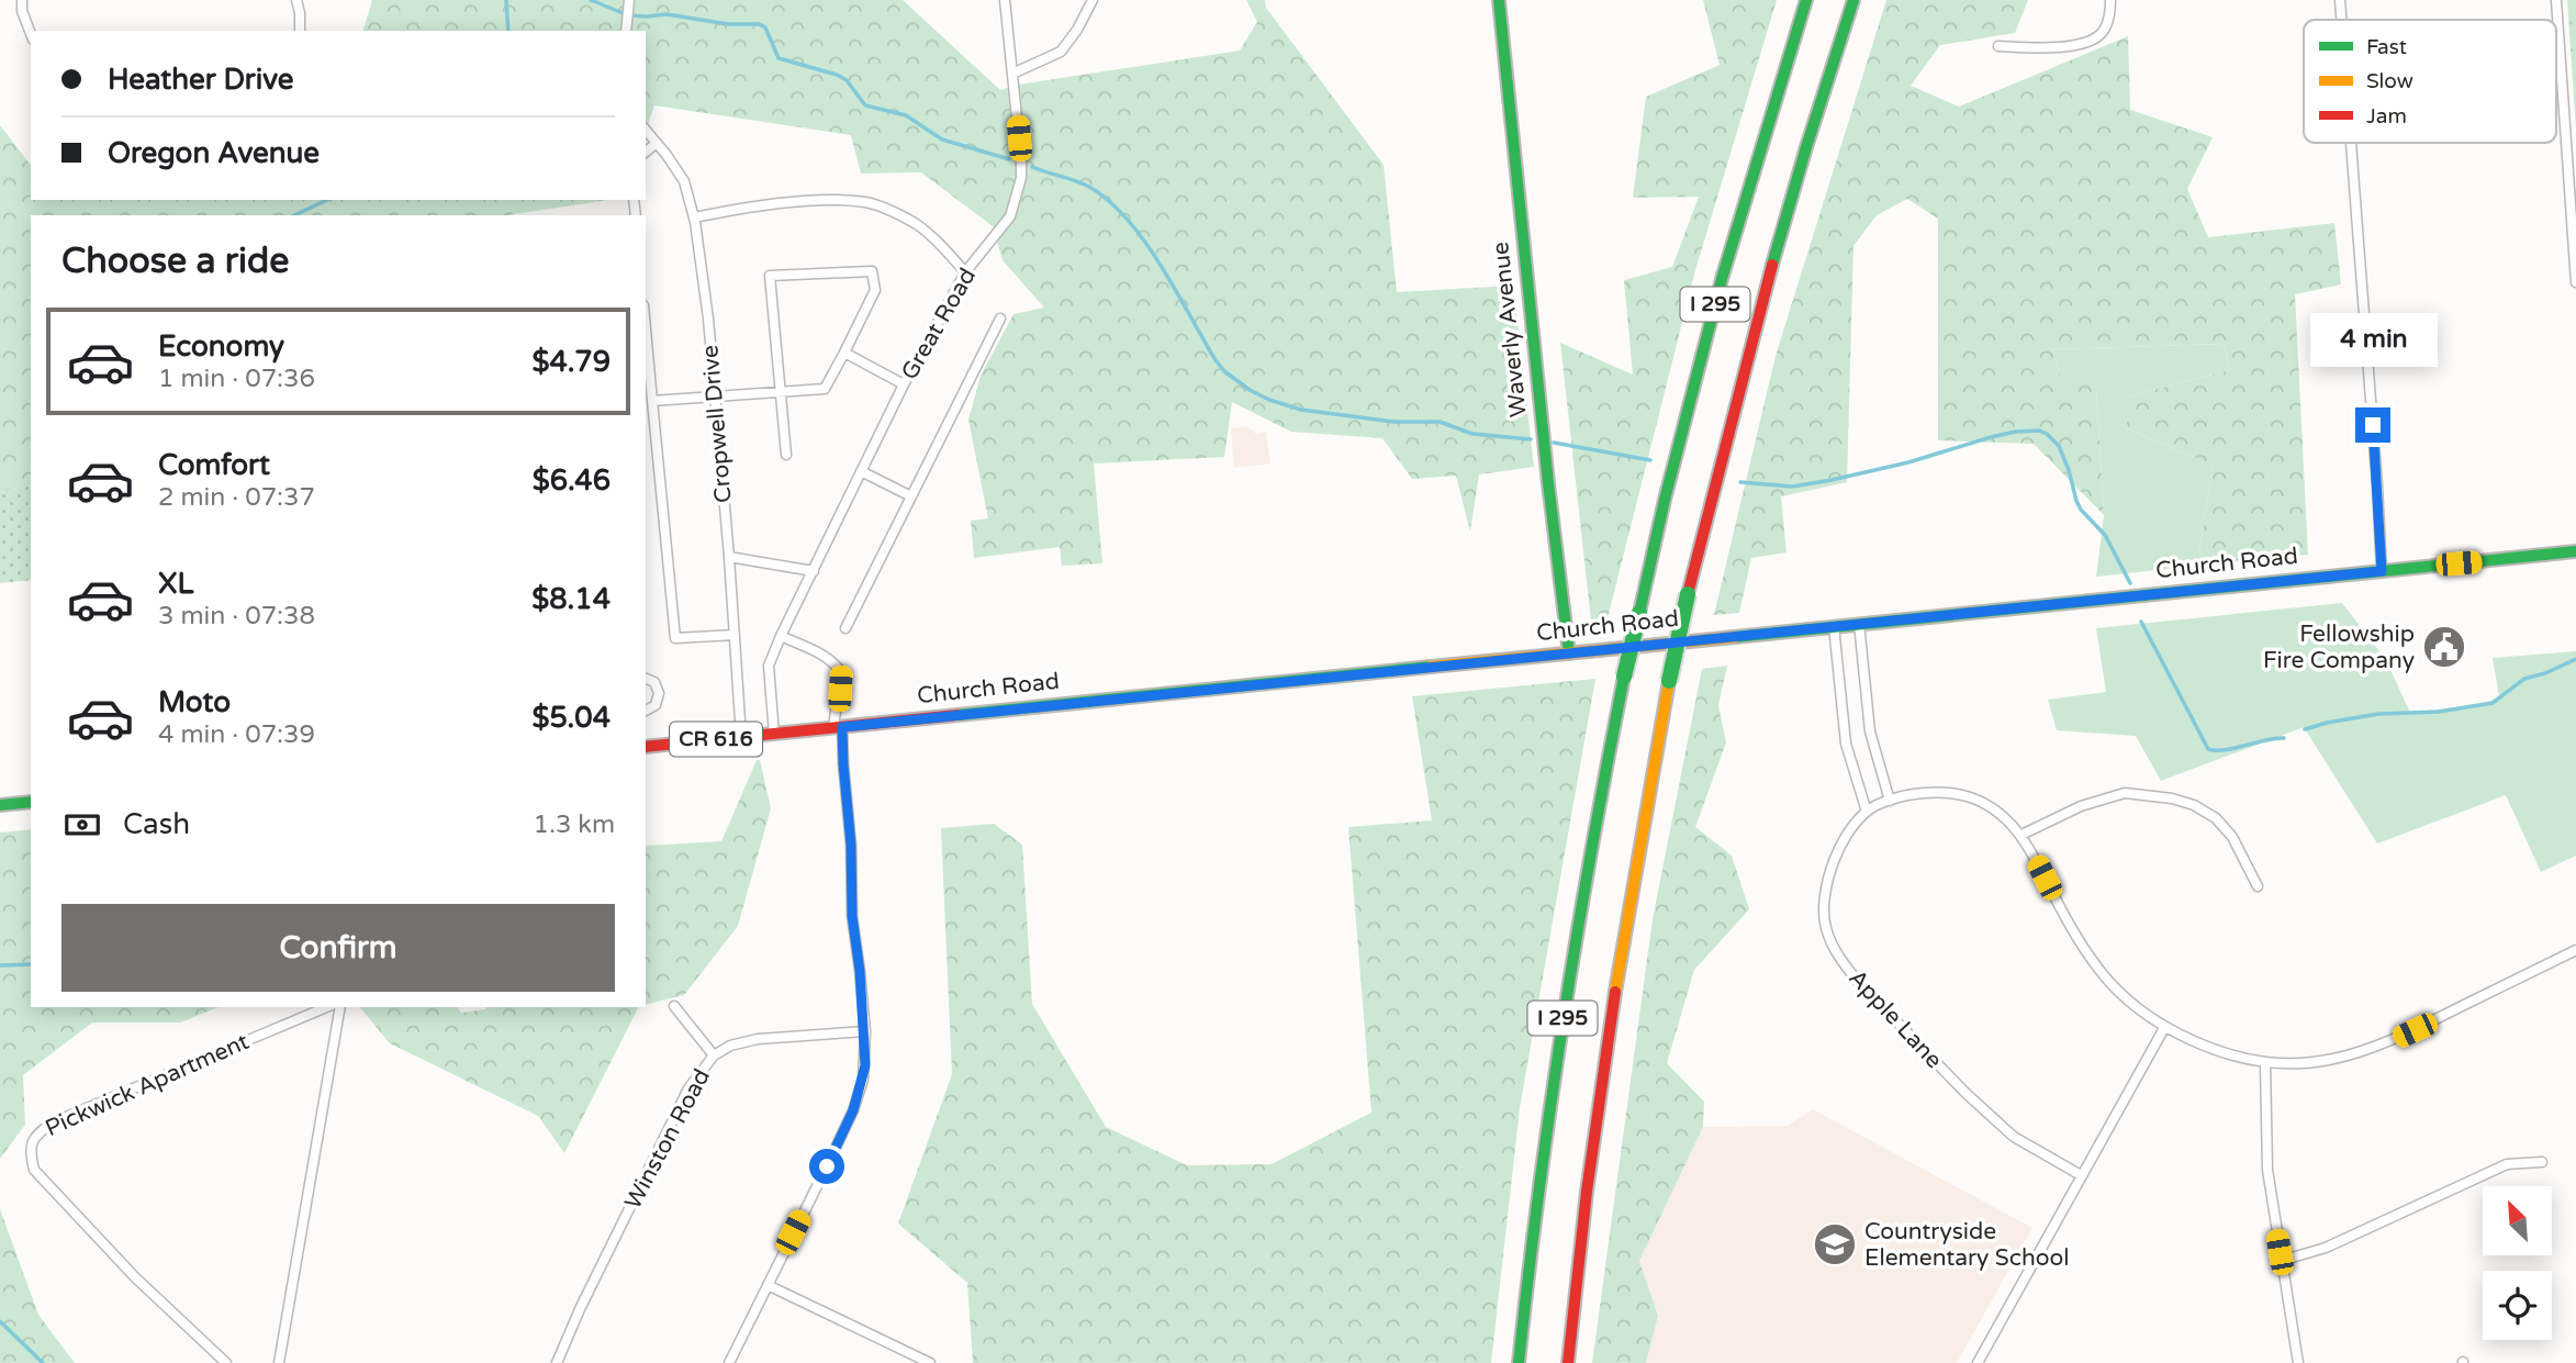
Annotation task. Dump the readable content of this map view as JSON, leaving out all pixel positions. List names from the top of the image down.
{
  "streets": {
    "main road": [
      "I 295",
      "Waverly Avenue",
      "Church Road",
      "CR 616"
    ],
    "street": [
      "Great Road",
      "Cropwell Drive",
      "Apple Lane",
      "Pickwick Apartment",
      "Winston Road"
    ]
  },
  "crossings": [
    ["Great Road", "Church Road"],
    ["Waverly Avenue", "Church Road"],
    ["Cropwell Drive", "Church Road"]
  ],
  "places": {
    "public building": ["Fellowship Fire Company"],
    "school or university": ["Countryside Elementary School"]
  },
  "legend": ["Fast", "Slow", "Jam"],
  "north": "top left",
  "page": {
    "banner": ["Heather Drive", "Oregon Avenue"],
    "heading": "Choose a ride",
    "list": [
      {
        "name": "Economy",
        "note": "1 min · 07:36",
        "value": "$4.79"
      },
      {
        "name": "Comfort",
        "note": "2 min · 07:37",
        "value": "$6.46"
      },
      {
        "name": "XL",
        "note": "3 min · 07:38",
        "value": "$8.14"
      },
      {
        "name": "Moto",
        "note": "4 min · 07:39",
        "value": "$5.04"
      }
    ],
    "bubble": "4 min",
    "pay": ["Cash", "1.3 km"],
    "buttons": "Confirm"
  }
}
